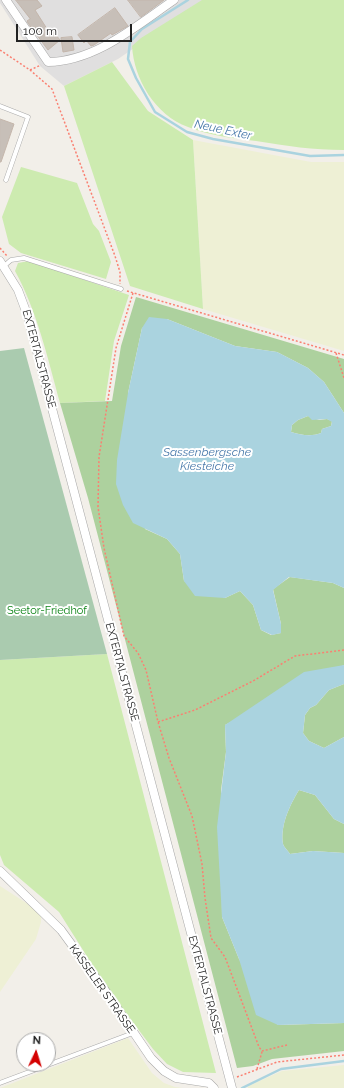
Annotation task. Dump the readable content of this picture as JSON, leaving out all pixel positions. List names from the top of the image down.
{
  "streets": {
    "street": ["EXTERTALSTRASSE", "KASSELER STRASSE"]
  },
  "water": ["Neue Exter", "Sassenbergsche Kiesteiche"],
  "parks": ["Seetor-Friedhof"],
  "scale_bar": "100 m",
  "north": "top"
}
